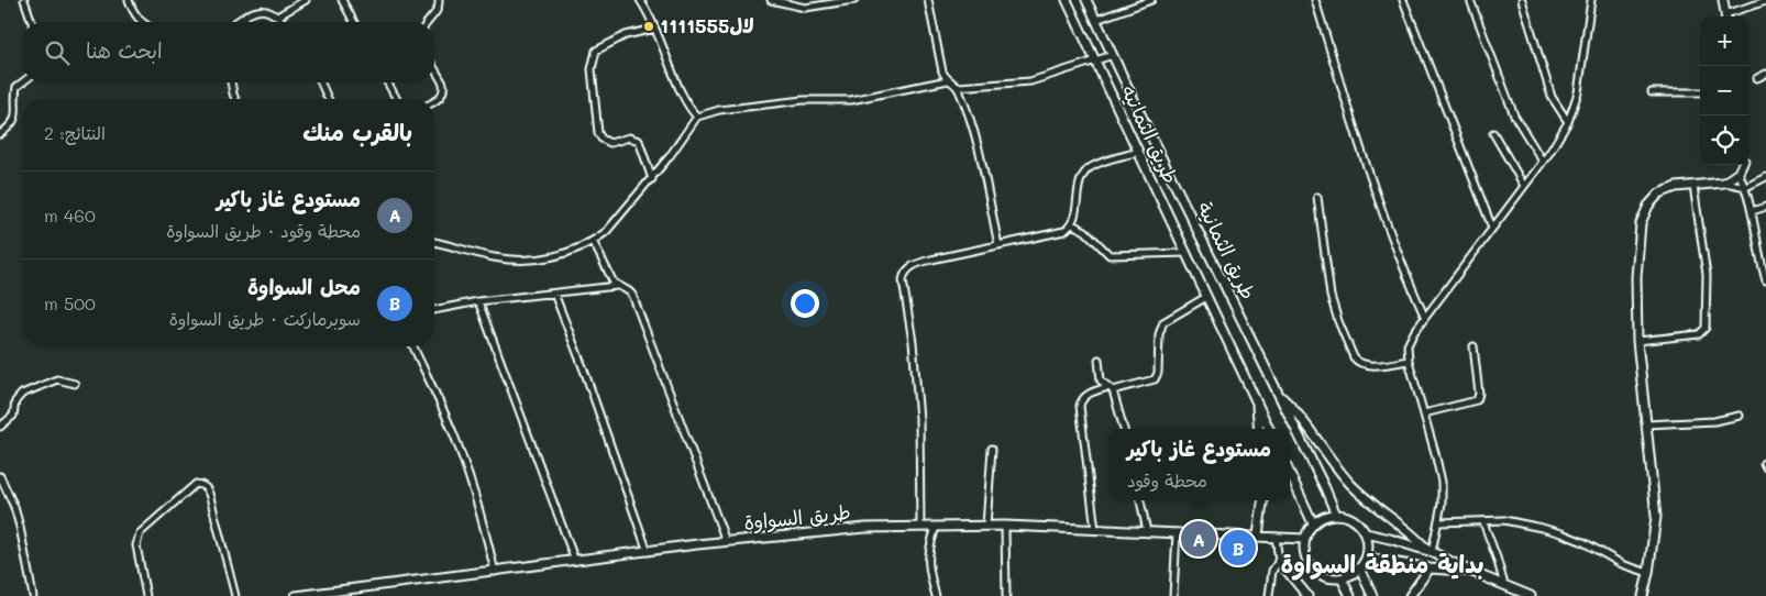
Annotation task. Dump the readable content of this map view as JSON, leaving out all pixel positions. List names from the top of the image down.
{
  "streets": {
    "street": ["طريق الثمانيه", "طريق الثمانية", "طريق السواوة"]
  },
  "crossings": [
    ["طريق الثمانية", "طريق السواوة"]
  ],
  "districts": ["بداية منطقة السواوة"],
  "places": ["1111555لال"],
  "page": {
    "map_buttons": ["+", "−"],
    "search": "ابحث هنا",
    "heading": ["بالقرب منك", "النتائج: 2"],
    "list": [
      {
        "mark": "A",
        "name": "مستودع غاز باكير",
        "note": "محطة وقود · طريق السواوة",
        "value": "460 m"
      },
      {
        "mark": "B",
        "name": "محل السواوة",
        "note": "سوبرماركت · طريق السواوة",
        "value": "500 m"
      }
    ],
    "popup": ["مستودع غاز باكير", "محطة وقود"],
    "pins": ["A", "B"]
  }
}
